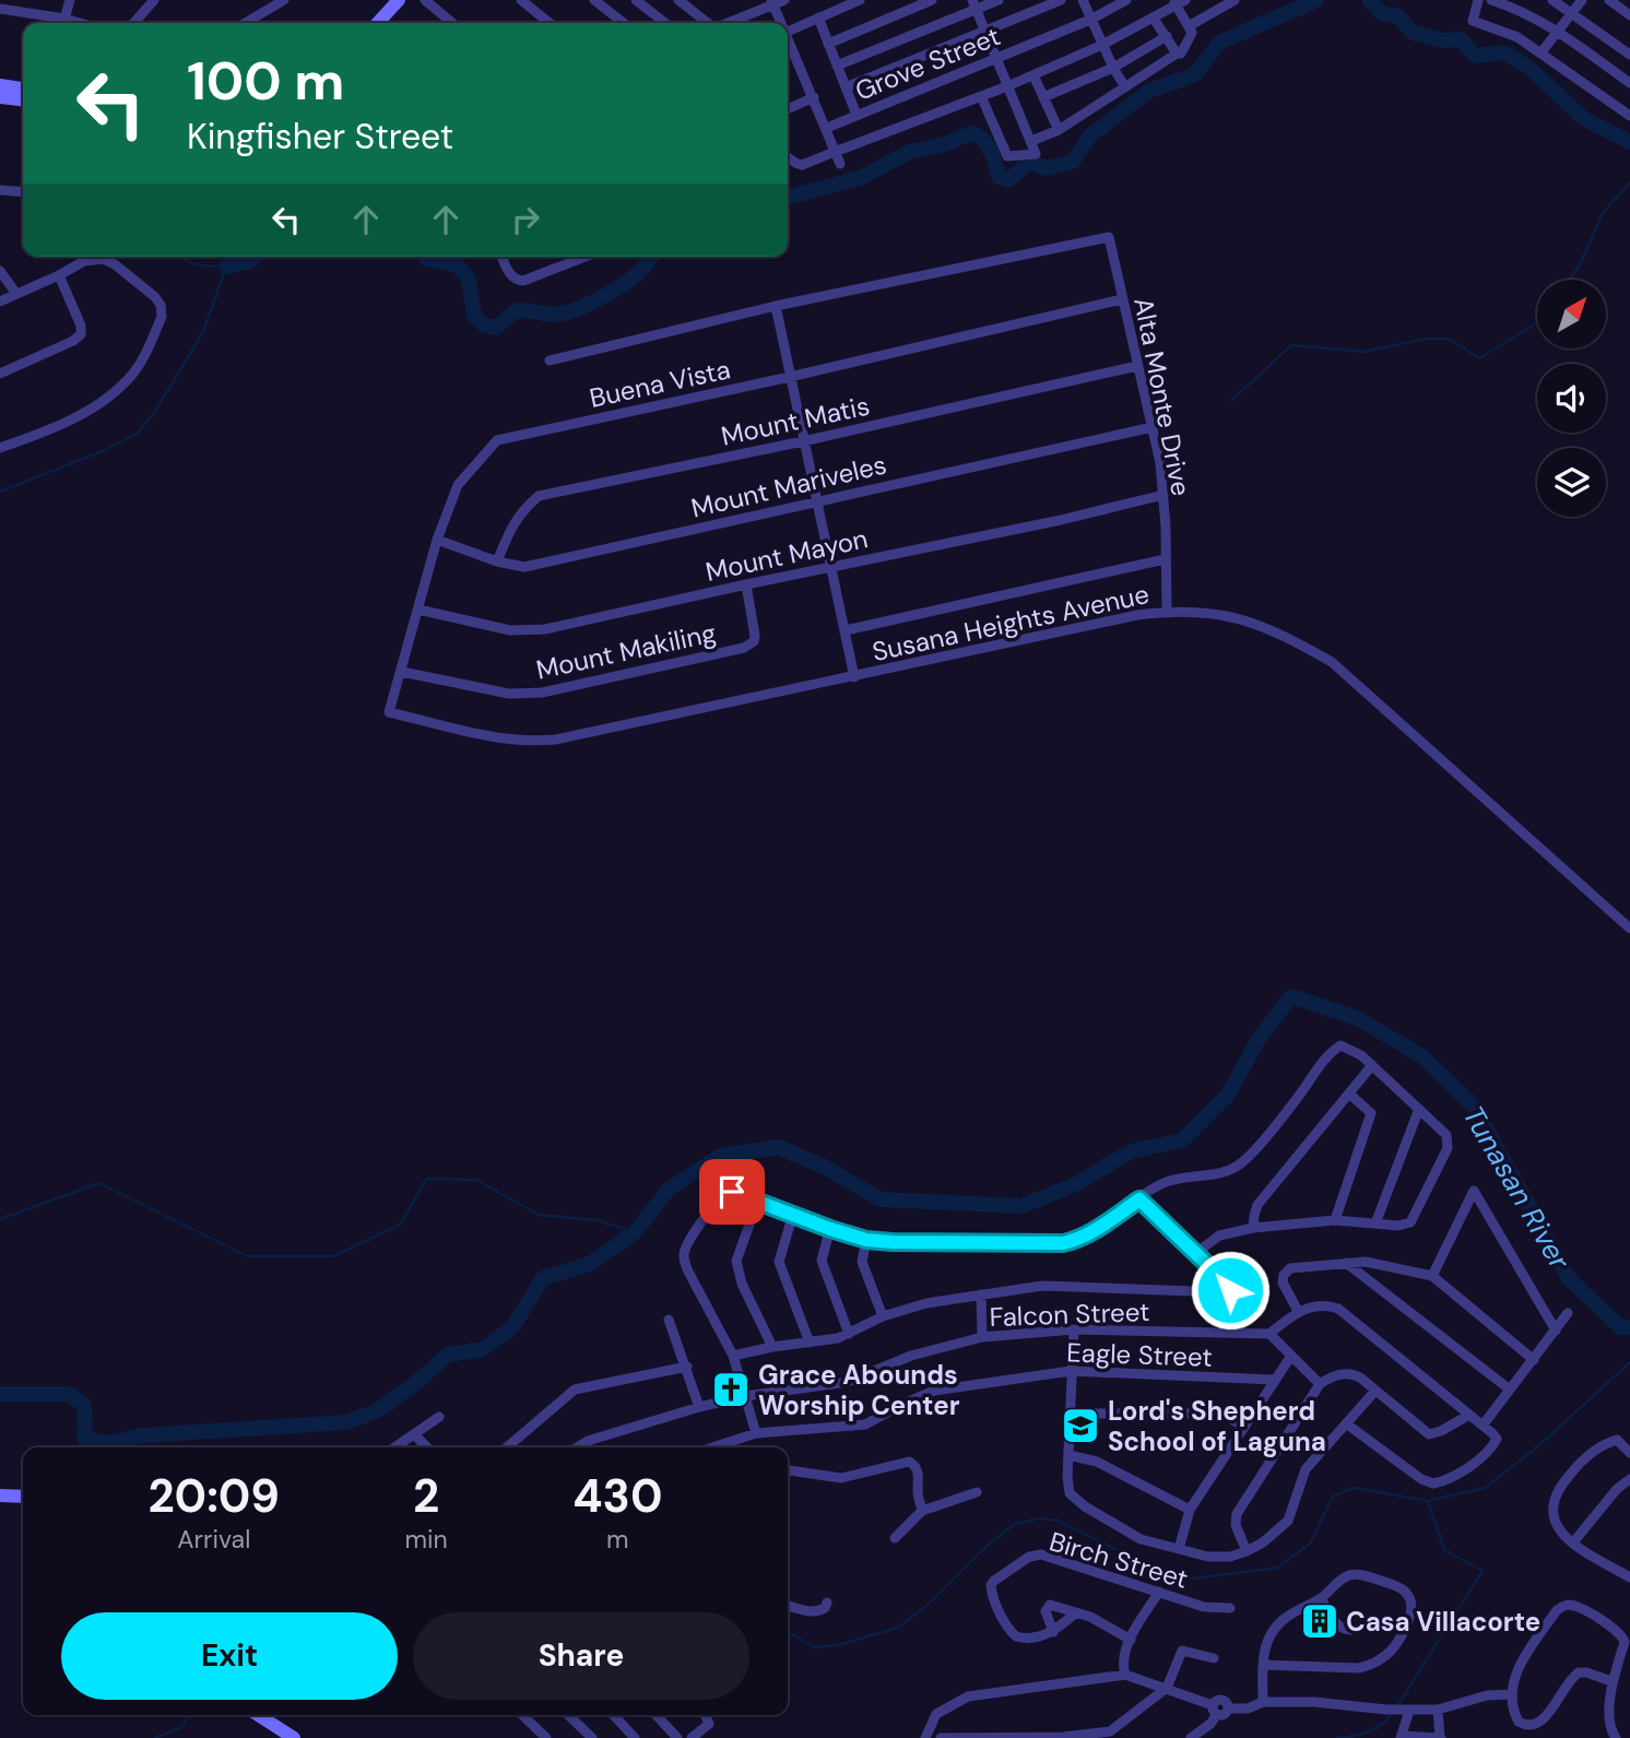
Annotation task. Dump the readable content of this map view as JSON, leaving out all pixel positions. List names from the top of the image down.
{
  "streets": {
    "street": [
      "Grove Street",
      "Buena Vista",
      "Alta Monte Drive",
      "Mount Matis",
      "Mount Mariveles",
      "Mount Mayon",
      "Susana Heights Avenue",
      "Mount Makiling",
      "Falcon Street",
      "Eagle Street",
      "Birch Street"
    ]
  },
  "crossings": [
    ["Buena Vista", "Alta Monte Drive"],
    ["Buena Vista", "Mount Mariveles"],
    ["Buena Vista", "Mount Mayon"],
    ["Buena Vista", "Susana Heights Avenue"],
    ["Buena Vista", "Mount Makiling"],
    ["Alta Monte Drive", "Mount Matis"],
    ["Alta Monte Drive", "Mount Mariveles"],
    ["Alta Monte Drive", "Mount Mayon"],
    ["Alta Monte Drive", "Susana Heights Avenue"],
    ["Mount Matis", "Mount Mariveles"],
    ["Mount Mayon", "Mount Makiling"]
  ],
  "water": ["Tunasan River"],
  "places": {
    "church": ["Grace Abounds Worship Center"],
    "school or university": ["Lord's Shepherd School of Laguna"],
    "building": ["Casa Villacorte"]
  },
  "north": "top right",
  "page": {
    "turn": ["100 m", "Kingfisher Street"],
    "eta": [
      "20:09",
      "Arrival",
      "2",
      "min",
      "430",
      "m"
    ],
    "buttons": ["Exit", "Share"]
  }
}
